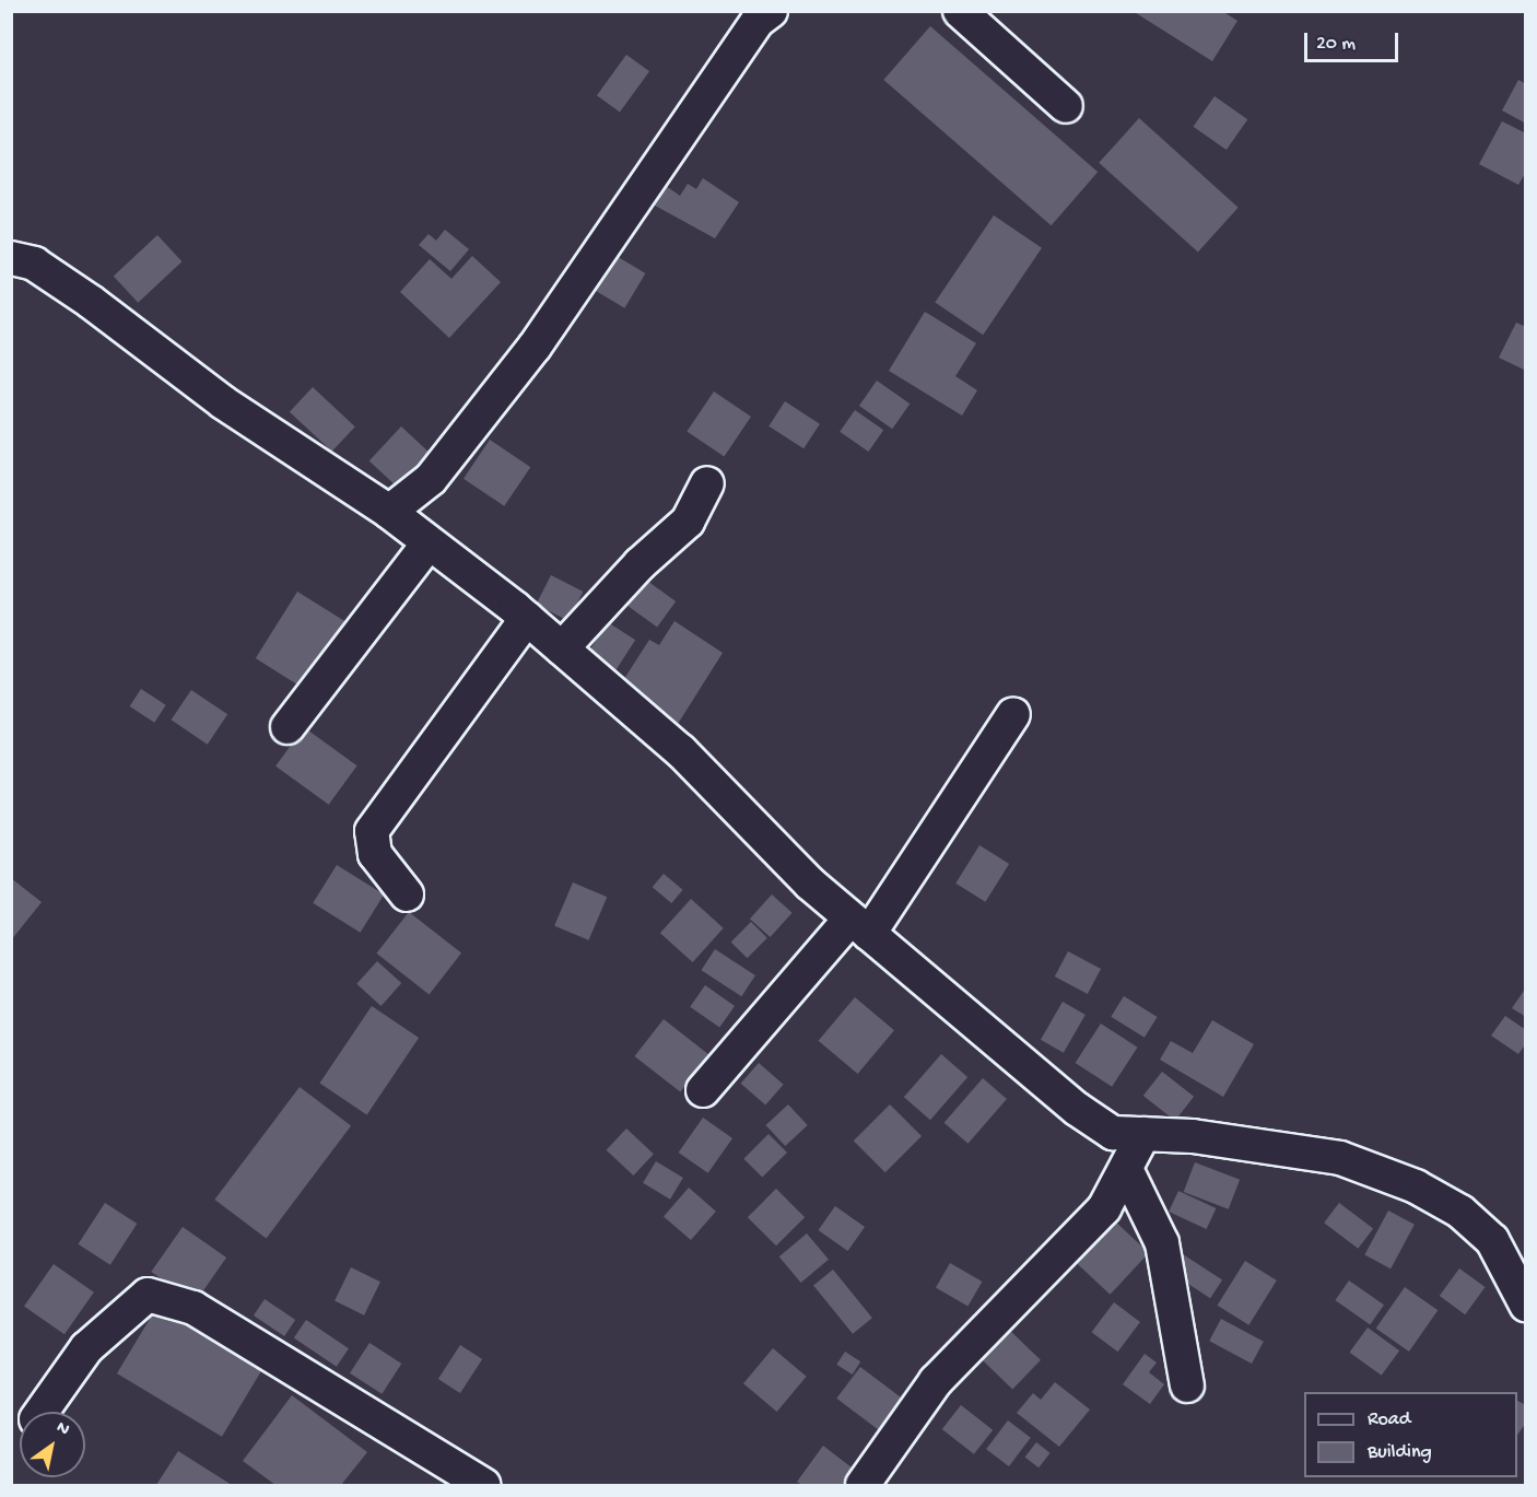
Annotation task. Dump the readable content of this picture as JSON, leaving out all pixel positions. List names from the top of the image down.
{
  "legend": ["Road", "Building"],
  "scale_bar": "20 m",
  "north": "top right"
}
